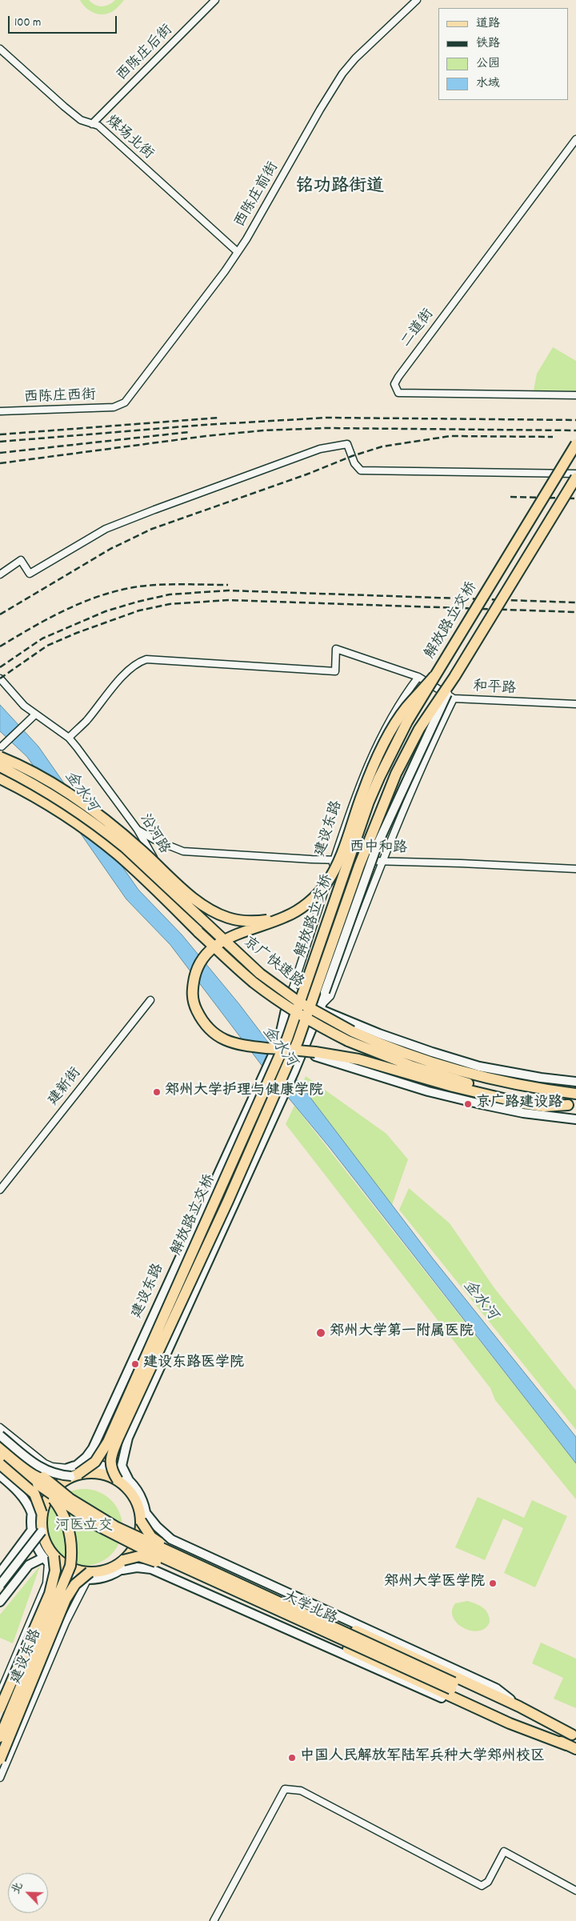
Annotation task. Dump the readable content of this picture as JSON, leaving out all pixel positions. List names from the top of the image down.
{
  "streets": {
    "main road": [
      "解放路立交桥",
      "建设东路",
      "京广快速路",
      "大学北路"
    ],
    "street": [
      "西陈庄后街",
      "煤场北街",
      "西陈庄前街",
      "二道街",
      "西陈庄西街",
      "和平路",
      "沿河路",
      "西中和路",
      "建新街"
    ]
  },
  "crossings": [
    ["西陈庄后街", "煤场北街"],
    ["煤场北街", "西陈庄前街"],
    ["西陈庄前街", "西陈庄西街"],
    ["解放路立交桥", "建设东路"],
    ["和平路", "建设东路"],
    ["和平路", "沿河路"],
    ["建设东路", "沿河路"],
    ["建设东路", "西中和路"],
    ["沿河路", "西中和路"]
  ],
  "districts": ["铭功路街道"],
  "water": ["金水河"],
  "parks": ["河医立交"],
  "places": [
    "郑州大学护理与健康学院",
    "京广路建设路",
    "郑州大学第一附属医院",
    "建设东路医学院",
    "郑州大学医学院",
    "中国人民解放军陆军兵种大学郑州校区"
  ],
  "legend": [
    "道路",
    "铁路",
    "公园",
    "水域"
  ],
  "scale_bar": "100 m",
  "north": "top left"
}
